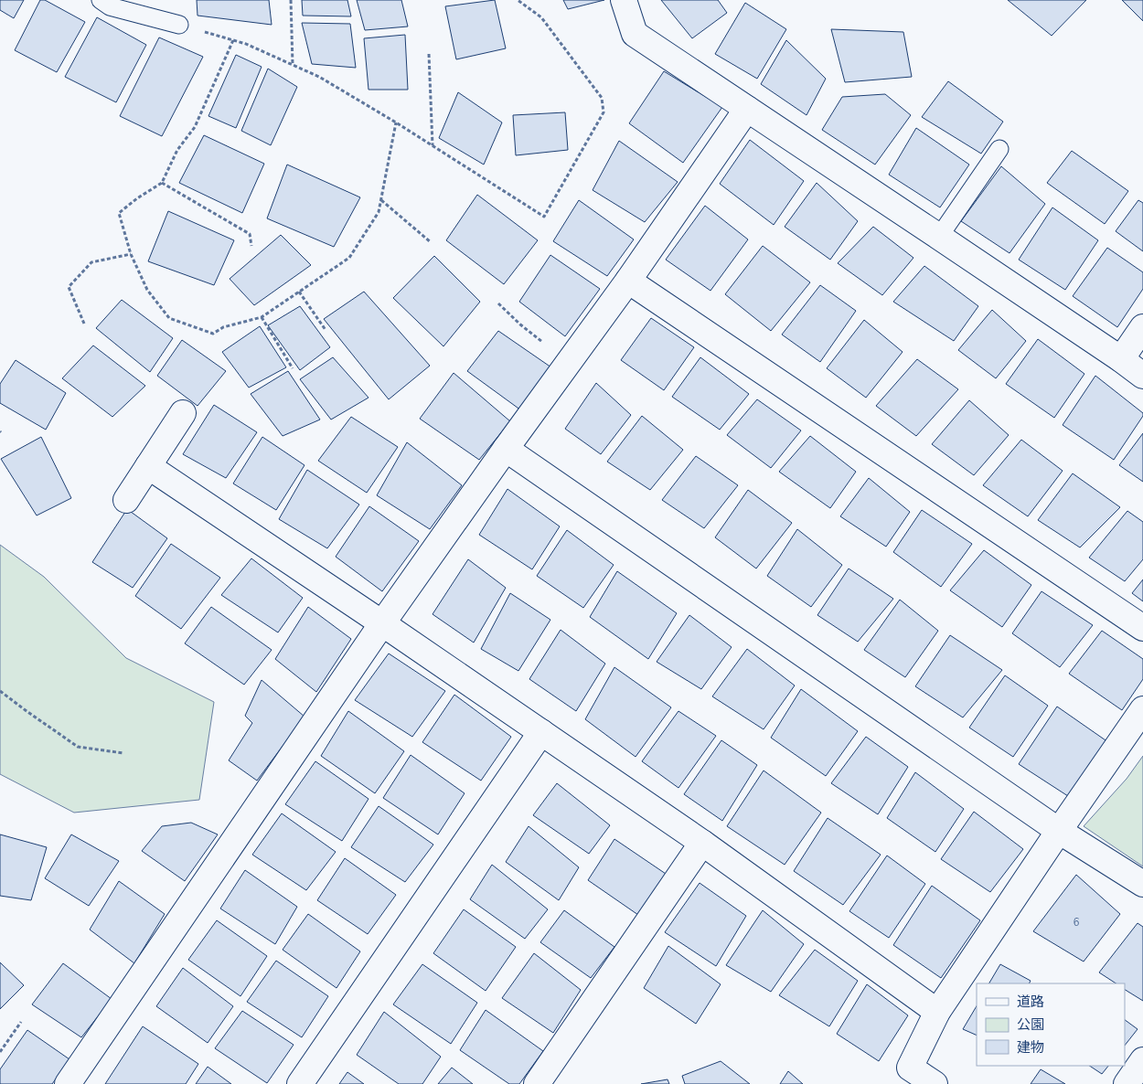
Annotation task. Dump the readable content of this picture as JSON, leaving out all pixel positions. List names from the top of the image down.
{
  "house_numbers": ["6"],
  "legend": ["道路", "公園", "建物"]
}
